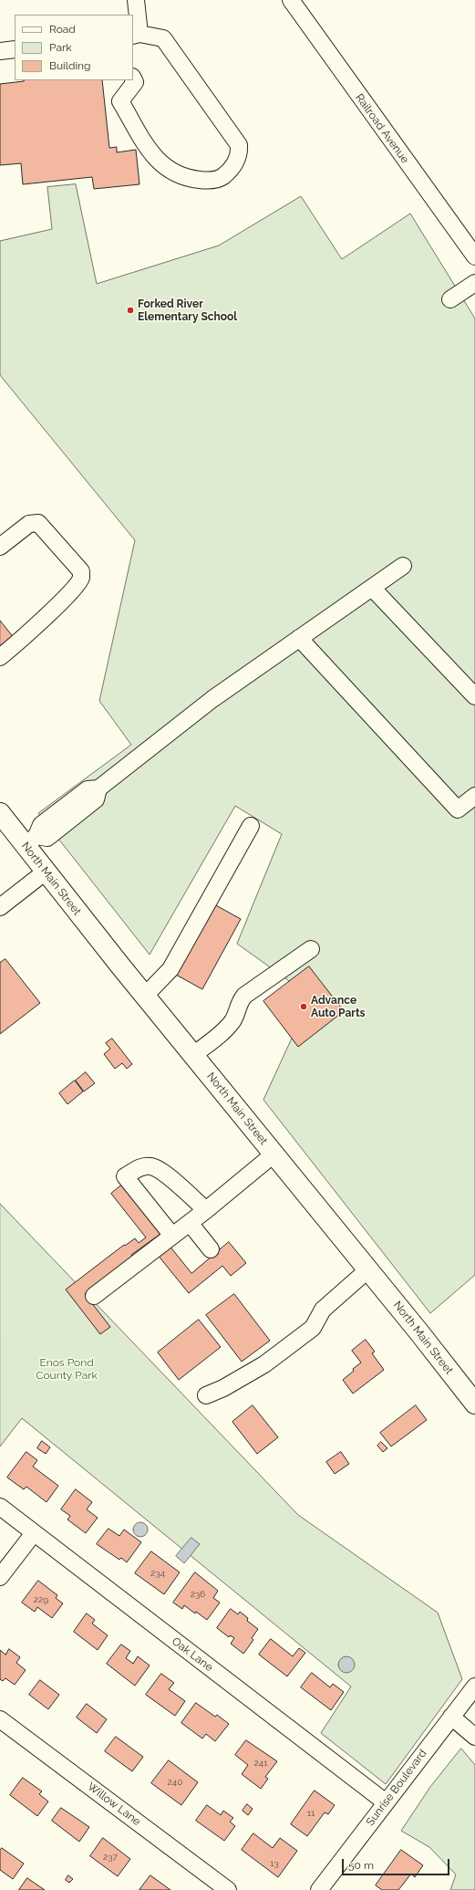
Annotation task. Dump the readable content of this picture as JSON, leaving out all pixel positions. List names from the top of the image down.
{
  "streets": {
    "highway": ["North Main Street"],
    "street": [
      "Railroad Avenue",
      "Oak Lane",
      "Sunrise Boulevard",
      "Willow Lane"
    ]
  },
  "crossings": [
    ["Oak Lane", "Sunrise Boulevard"]
  ],
  "parks": ["Enos Pond County Park"],
  "places": ["Forked River Elementary School", "Advance Auto Parts"],
  "house_numbers": [
    "234",
    "236",
    "229",
    "241",
    "240",
    "11",
    "237",
    "13"
  ],
  "legend": ["Road", "Park", "Building"],
  "scale_bar": "50 m"
}
